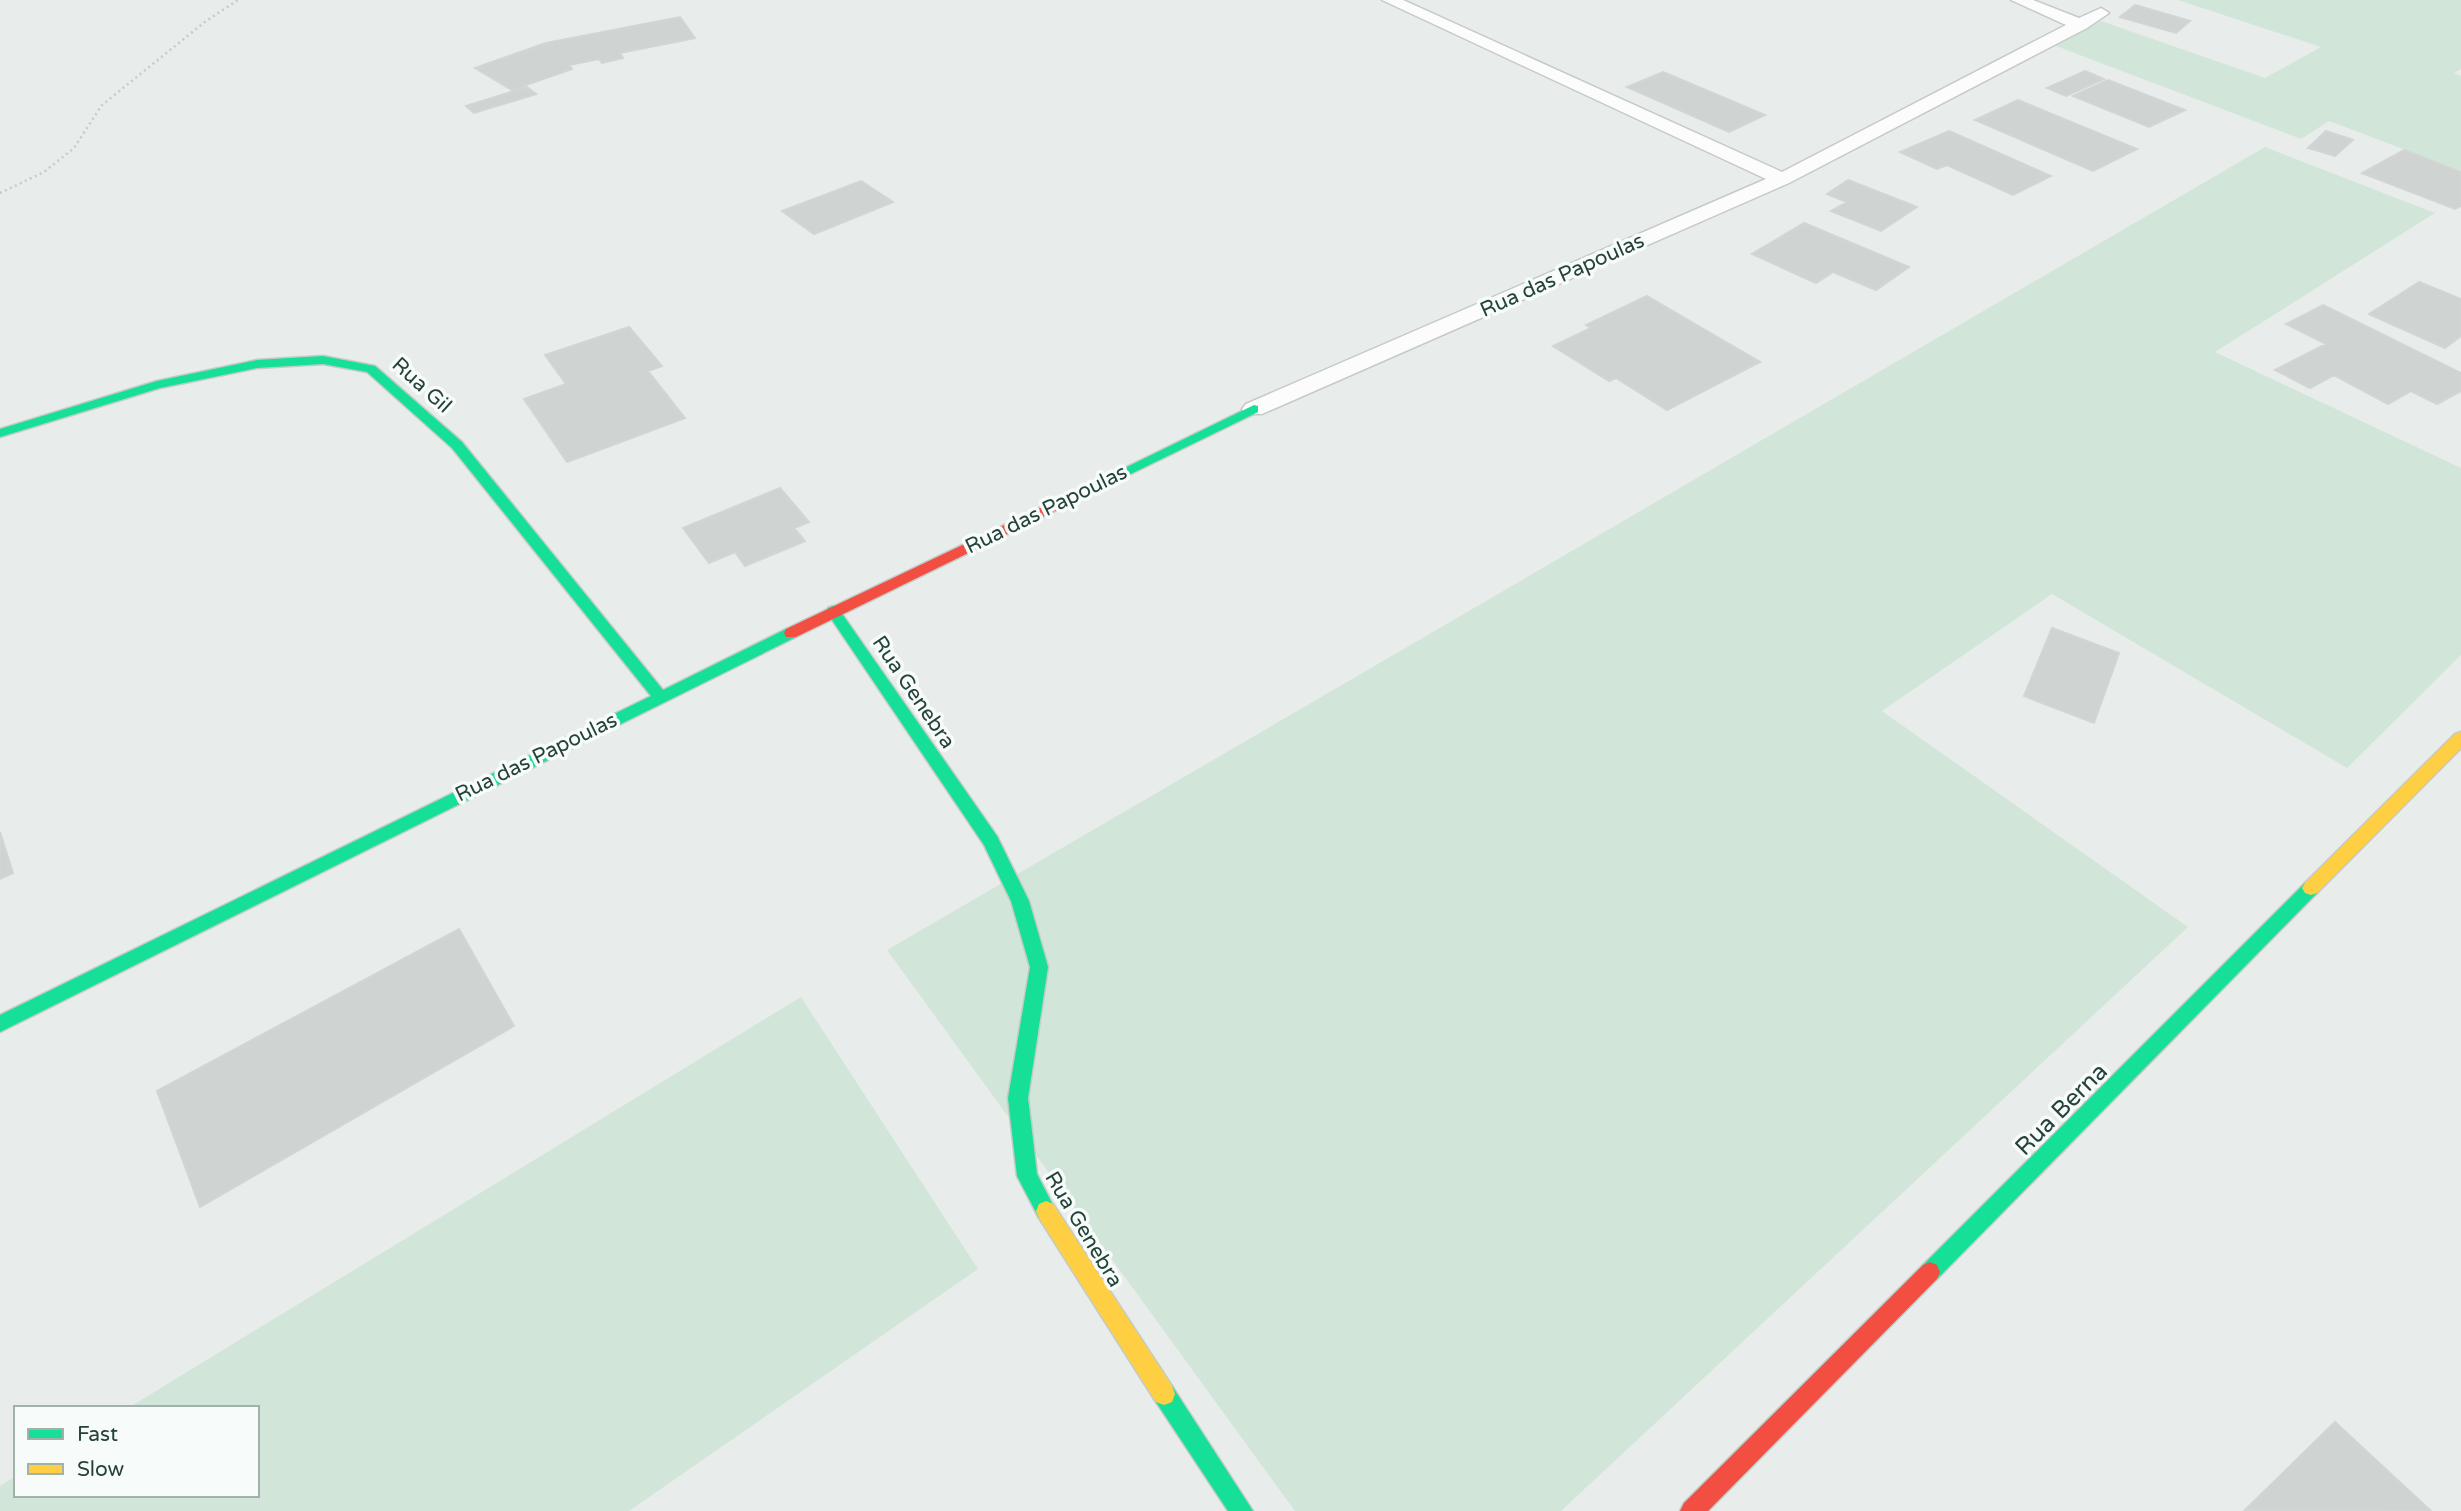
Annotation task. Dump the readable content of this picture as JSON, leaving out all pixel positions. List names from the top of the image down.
{
  "streets": {
    "street": [
      "Rua das Papoulas",
      "Rua Gil",
      "Rua Genebra",
      "Rua Berna"
    ]
  },
  "crossings": [
    ["Rua das Papoulas", "Rua Gil"],
    ["Rua das Papoulas", "Rua Genebra"]
  ],
  "legend": ["Fast", "Slow"]
}
